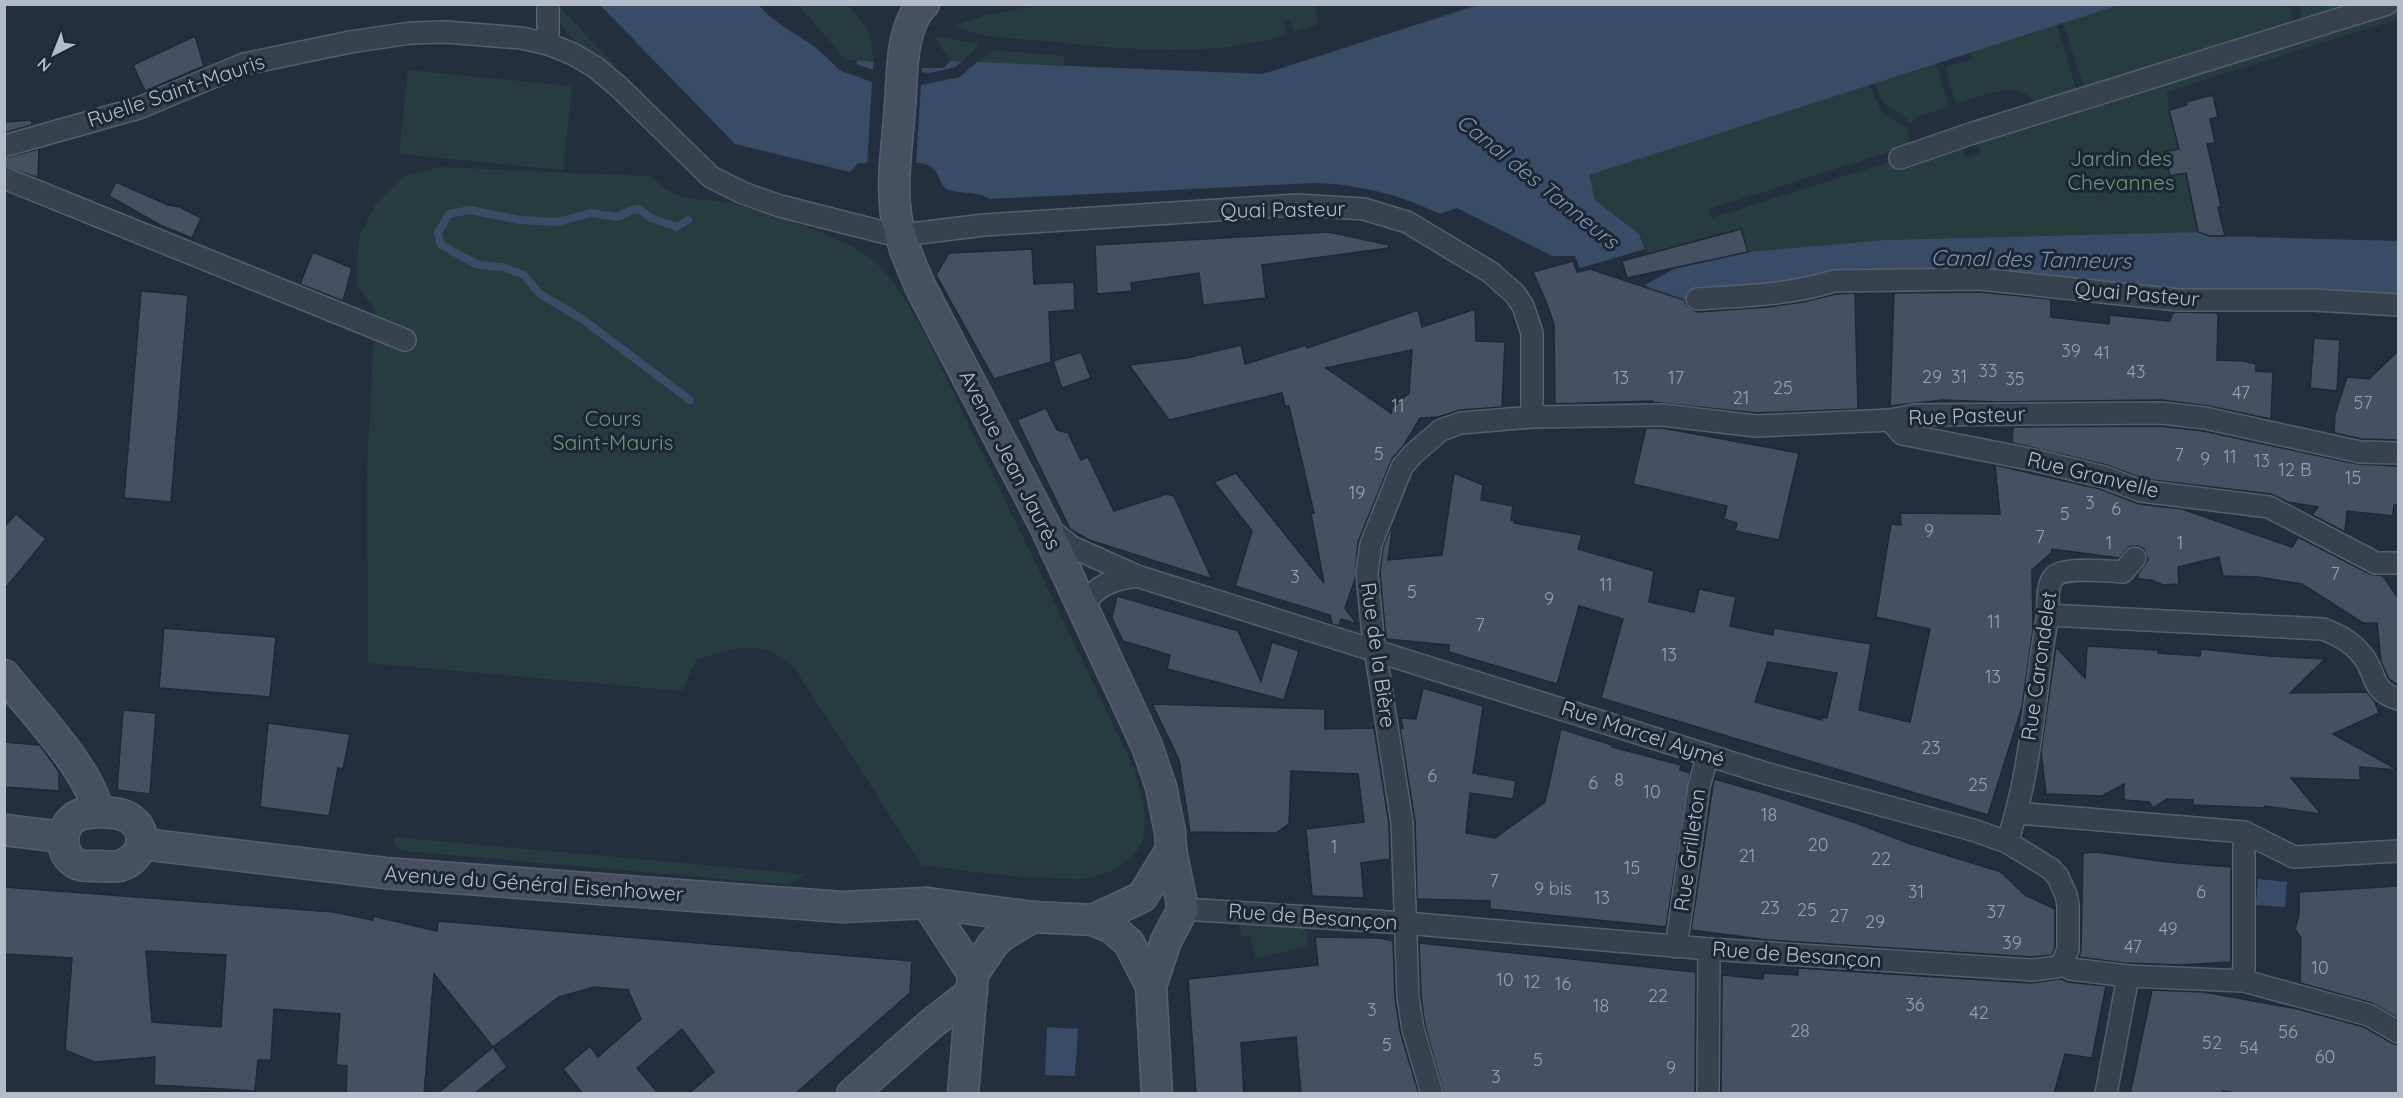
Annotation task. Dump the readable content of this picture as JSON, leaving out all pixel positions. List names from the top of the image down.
{
  "streets": {
    "main road": ["Avenue Jean Jaurès", "Avenue du Général Eisenhower"],
    "street": [
      "Ruelle Saint-Mauris",
      "Quai Pasteur",
      "Rue Pasteur",
      "Rue Granvelle",
      "Rue de la Bière",
      "Rue Carondelet",
      "Rue Marcel Aymé",
      "Rue Grilleton",
      "Rue de Besançon"
    ]
  },
  "crossings": [
    ["Ruelle Saint-Mauris", "Quai Pasteur"],
    ["Ruelle Saint-Mauris", "Avenue Jean Jaurès"],
    ["Quai Pasteur", "Rue Pasteur"],
    ["Quai Pasteur", "Avenue Jean Jaurès"],
    ["Quai Pasteur", "Rue de la Bière"],
    ["Rue Pasteur", "Rue Granvelle"],
    ["Rue Pasteur", "Rue de la Bière"],
    ["Avenue Jean Jaurès", "Rue Marcel Aymé"],
    ["Avenue Jean Jaurès", "Rue de Besançon"],
    ["Rue de la Bière", "Rue Marcel Aymé"],
    ["Rue de la Bière", "Rue de Besançon"],
    ["Rue Carondelet", "Rue Marcel Aymé"],
    ["Rue Marcel Aymé", "Rue Grilleton"],
    ["Rue Marcel Aymé", "Rue de Besançon"],
    ["Rue Grilleton", "Rue de Besançon"]
  ],
  "water": ["Canal des Tanneurs"],
  "parks": ["Jardin des Chevannes", "Cours Saint-Mauris"],
  "house_numbers": [
    "39",
    "41",
    "33",
    "43",
    "29",
    "31",
    "13",
    "17",
    "35",
    "25",
    "47",
    "21",
    "57",
    "11",
    "5",
    "7",
    "11",
    "9",
    "13",
    "12 B",
    "15",
    "19",
    "3",
    "6",
    "5",
    "9",
    "7",
    "1",
    "1",
    "7",
    "3",
    "11",
    "5",
    "9",
    "11",
    "7",
    "13",
    "13",
    "23",
    "6",
    "8",
    "6",
    "25",
    "10",
    "18",
    "20",
    "1",
    "21",
    "22",
    "15",
    "7",
    "9 bis",
    "31",
    "6",
    "13",
    "23",
    "25",
    "37",
    "27",
    "29",
    "49",
    "39",
    "47",
    "10",
    "10",
    "12",
    "16",
    "22",
    "36",
    "18",
    "3",
    "42",
    "28",
    "56",
    "52",
    "5",
    "54",
    "60",
    "5",
    "9",
    "3"
  ],
  "north": "bottom left"
}
